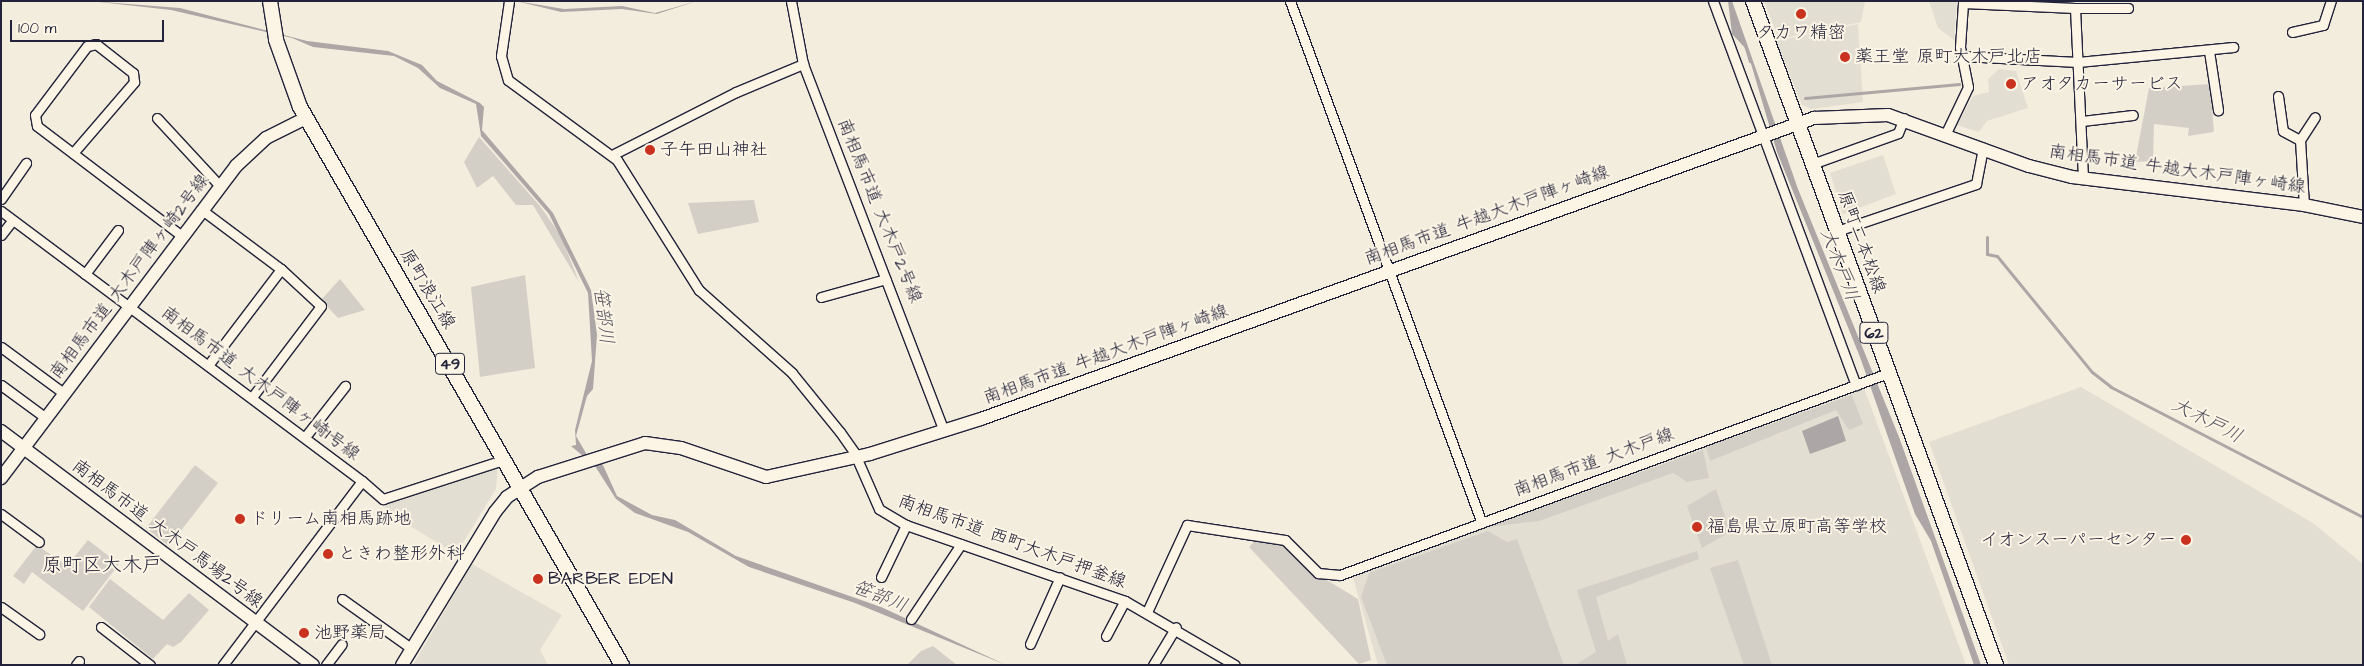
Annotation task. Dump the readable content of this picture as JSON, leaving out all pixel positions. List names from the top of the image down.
{
  "streets": {
    "main road": [
      "原町二本松線",
      "原町浪江線",
      "62",
      "49"
    ],
    "street": [
      "南相馬市道 牛越大木戸陣ヶ崎線",
      "南相馬市道 大木戸2号線",
      "南相馬市道 大木戸陣ヶ崎2号線",
      "南相馬市道 大木戸陣ヶ崎1号線",
      "南相馬市道 大木戸線",
      "南相馬市道 大木戸馬場2号線",
      "南相馬市道 西町大木戸押釜線"
    ]
  },
  "crossings": [
    ["南相馬市道 牛越大木戸陣ヶ崎線", "南相馬市道 大木戸2号線"],
    ["南相馬市道 牛越大木戸陣ヶ崎線", "原町二本松線"],
    ["南相馬市道 牛越大木戸陣ヶ崎線", "原町浪江線"],
    ["南相馬市道 牛越大木戸陣ヶ崎線", "南相馬市道 西町大木戸押釜線"],
    ["原町二本松線", "南相馬市道 大木戸線"],
    ["南相馬市道 大木戸陣ヶ崎2号線", "原町浪江線"],
    ["南相馬市道 大木戸陣ヶ崎2号線", "南相馬市道 大木戸陣ヶ崎1号線"],
    ["南相馬市道 大木戸陣ヶ崎2号線", "南相馬市道 大木戸馬場2号線"],
    ["南相馬市道 大木戸陣ヶ崎1号線", "南相馬市道 大木戸馬場2号線"],
    ["南相馬市道 大木戸線", "南相馬市道 西町大木戸押釜線"]
  ],
  "districts": ["原町区大木戸"],
  "water": ["大木戸川", "笹部川"],
  "places": [
    "タカワ精密",
    "薬王堂 原町大木戸北店",
    "アオタカーサービス",
    "子午田山神社",
    "ドリーム南相馬跡地",
    "福島県立原町高等学校",
    "イオンスーパーセンター",
    "ときわ整形外科",
    "BARBER EDEN",
    "池野薬局"
  ],
  "scale_bar": "100 m"
}
